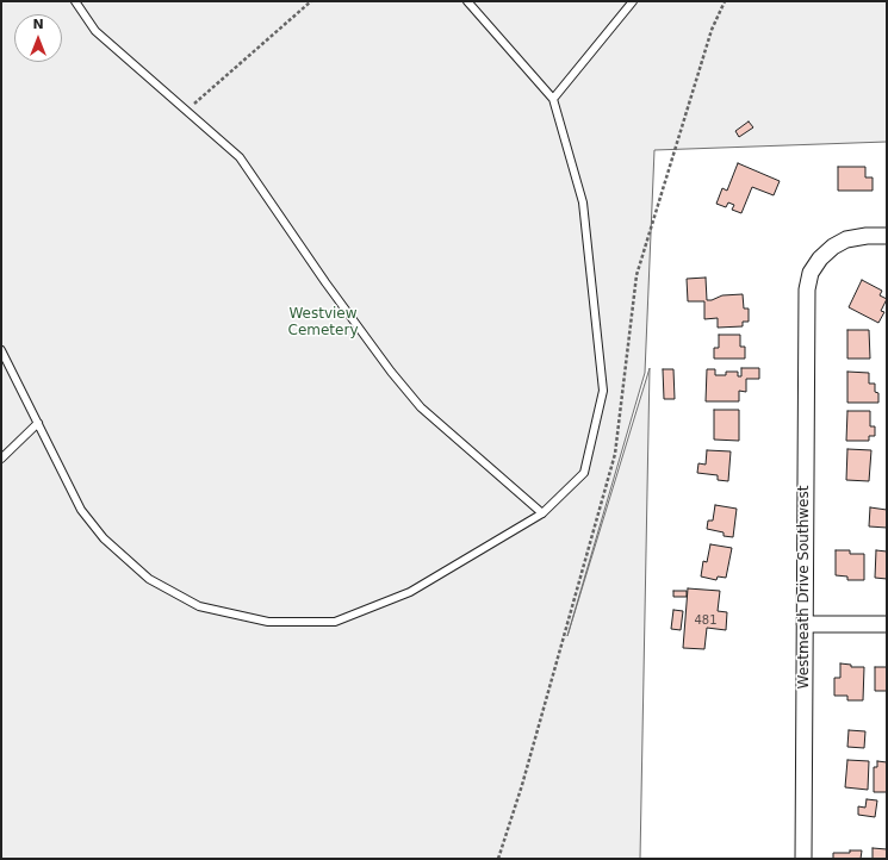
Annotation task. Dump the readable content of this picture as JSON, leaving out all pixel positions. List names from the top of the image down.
{
  "streets": {
    "street": ["Westmeath Drive Southwest"]
  },
  "parks": ["Westview Cemetery"],
  "house_numbers": ["481"],
  "north": "top"
}
